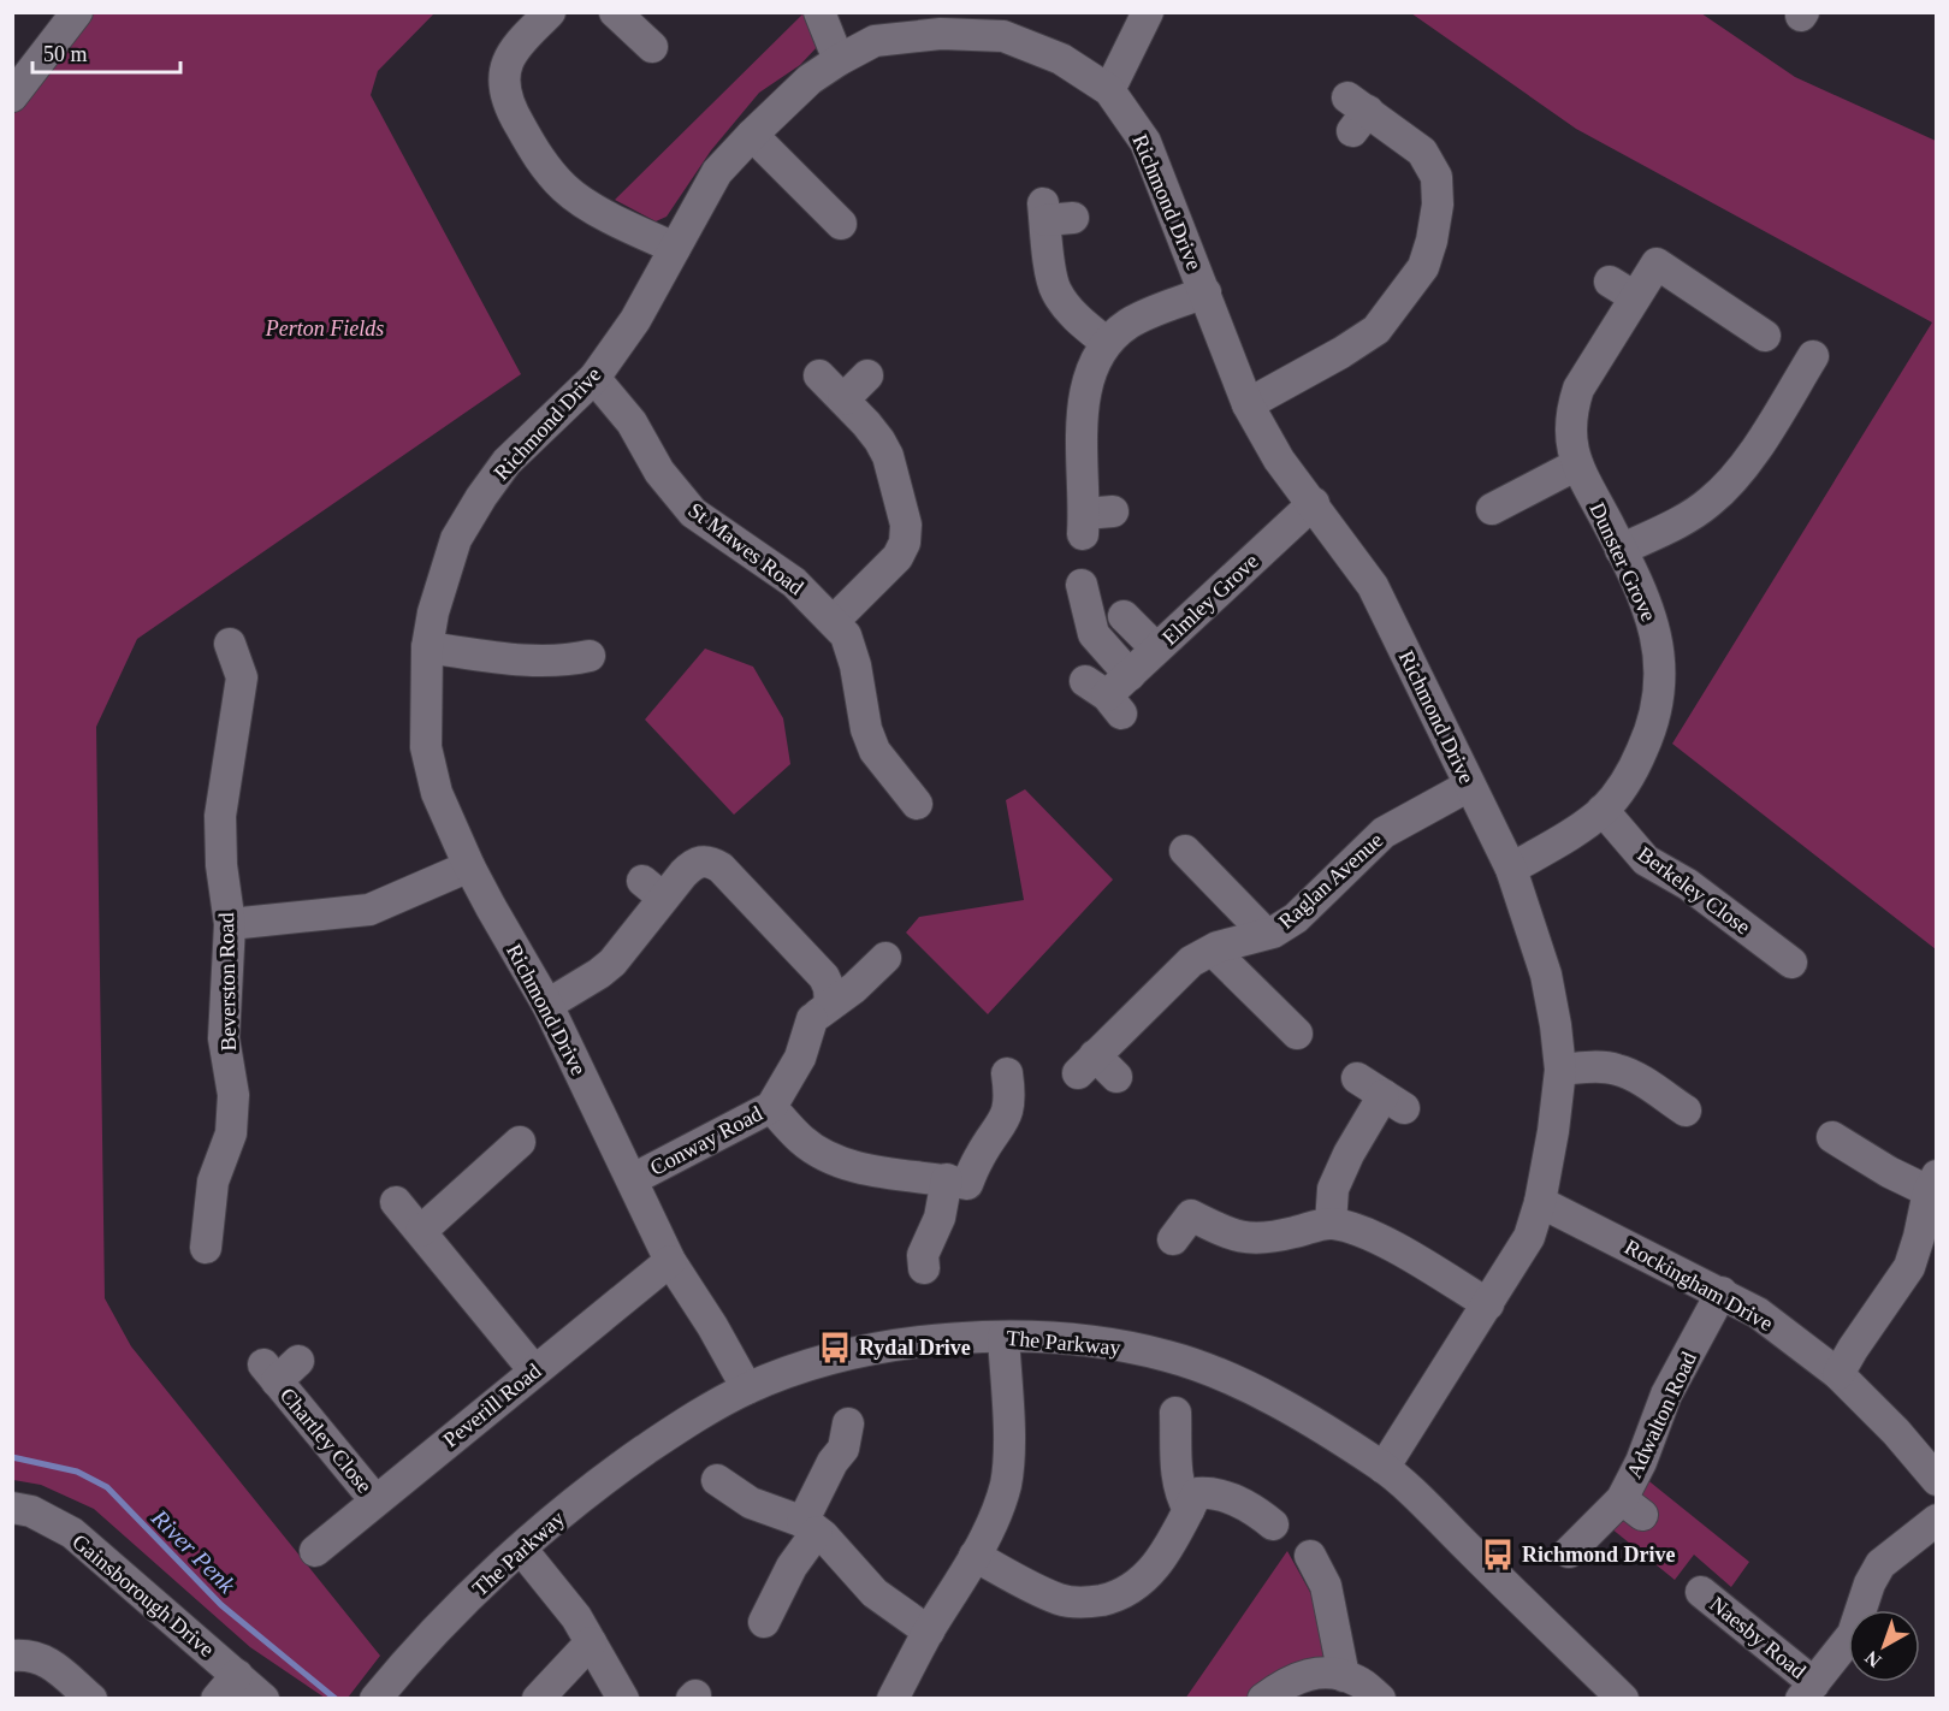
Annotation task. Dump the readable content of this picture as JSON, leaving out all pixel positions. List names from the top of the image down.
{
  "streets": {
    "street": [
      "Richmond Drive",
      "St Mawes Road",
      "Dunster Grove",
      "Elmley Grove",
      "Raglan Avenue",
      "Berkeley Close",
      "Beverston Road",
      "Conway Road",
      "Rockingham Drive",
      "The Parkway",
      "Peverill Road",
      "Adwalton Road",
      "Chartley Close",
      "Gainsborough Drive",
      "Naesby Road"
    ]
  },
  "crossings": [
    ["Richmond Drive", "St Mawes Road"],
    ["Richmond Drive", "Dunster Grove"],
    ["Richmond Drive", "Elmley Grove"],
    ["Richmond Drive", "Raglan Avenue"],
    ["Richmond Drive", "Conway Road"],
    ["Richmond Drive", "Rockingham Drive"],
    ["Richmond Drive", "The Parkway"],
    ["Richmond Drive", "Peverill Road"],
    ["Dunster Grove", "Berkeley Close"],
    ["Rockingham Drive", "Adwalton Road"],
    ["Peverill Road", "Chartley Close"]
  ],
  "water": ["River Penk"],
  "parks": ["Perton Fields"],
  "places": {
    "bus stop": ["Rydal Drive", "Richmond Drive"]
  },
  "scale_bar": "50 m",
  "north": "bottom left"
}
